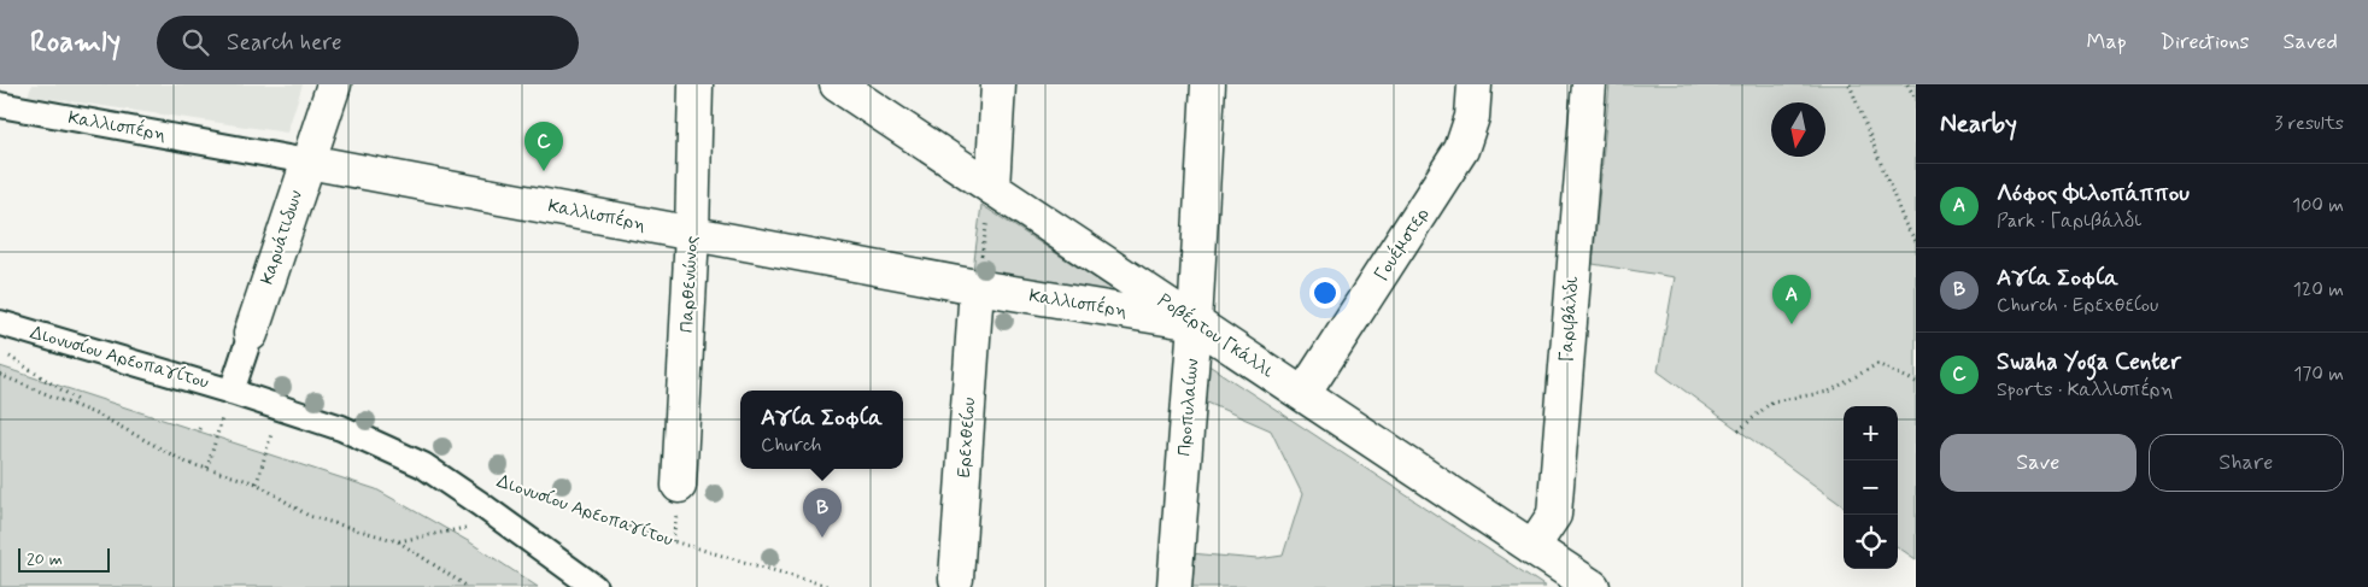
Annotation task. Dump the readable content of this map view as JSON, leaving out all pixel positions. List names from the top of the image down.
{
  "streets": {
    "street": [
      "Καλλισπέρη",
      "Καρυάτιδων",
      "Γουέμστερ",
      "Παρθενώνος",
      "Γαριβάλδι",
      "Ροβέρτου Γκάλλι",
      "Διονυσίου Αρεοπαγίτου",
      "Προπυλαίων",
      "Ερεχθείου"
    ]
  },
  "crossings": [
    ["Καλλισπέρη", "Καρυάτιδων"],
    ["Καλλισπέρη", "Παρθενώνος"],
    ["Καλλισπέρη", "Ροβέρτου Γκάλλι"],
    ["Καλλισπέρη", "Προπυλαίων"],
    ["Καλλισπέρη", "Ερεχθείου"],
    ["Καρυάτιδων", "Διονυσίου Αρεοπαγίτου"],
    ["Γουέμστερ", "Ροβέρτου Γκάλλι"],
    ["Γαριβάλδι", "Ροβέρτου Γκάλλι"],
    ["Ροβέρτου Γκάλλι", "Προπυλαίων"]
  ],
  "scale_bar": "20 m",
  "north": "bottom",
  "page": {
    "header": "Roamly",
    "search": "Search here",
    "nav": ["Map", "Directions", "Saved"],
    "heading": ["Nearby", "3 results"],
    "pins": ["C", "A", "B"],
    "list": [
      {
        "mark": "A",
        "name": "Λόφος Φιλοπάππου",
        "note": "Park · Γαριβάλδι",
        "value": "100 m"
      },
      {
        "mark": "B",
        "name": "Αγία Σοφία",
        "note": "Church · Ερεχθείου",
        "value": "120 m"
      },
      {
        "mark": "C",
        "name": "Swaha Yoga Center",
        "note": "Sports · Καλλισπέρη",
        "value": "170 m"
      }
    ],
    "popup": ["Αγία Σοφία", "Church"],
    "map_buttons": ["+", "−"],
    "buttons": ["Save", "Share"],
    "scale": "20 m"
  }
}
